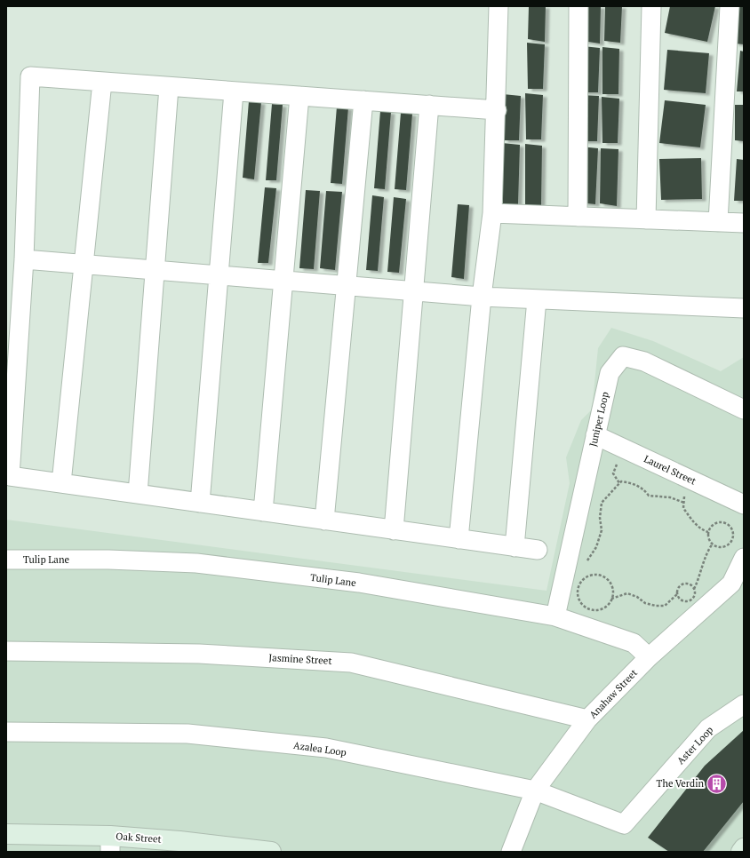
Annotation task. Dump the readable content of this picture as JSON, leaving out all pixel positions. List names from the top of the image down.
{
  "streets": {
    "street": [
      "Juniper Loop",
      "Laurel Street",
      "Tulip Lane",
      "Jasmine Street",
      "Anahaw Street",
      "Aster Loop",
      "Azalea Loop",
      "Oak Street"
    ]
  },
  "crossings": [
    ["Juniper Loop", "Laurel Street"],
    ["Juniper Loop", "Tulip Lane"],
    ["Tulip Lane", "Anahaw Street"],
    ["Jasmine Street", "Anahaw Street"],
    ["Anahaw Street", "Azalea Loop"],
    ["Aster Loop", "Azalea Loop"]
  ],
  "places": {
    "building": ["The Verdin"]
  }
}
